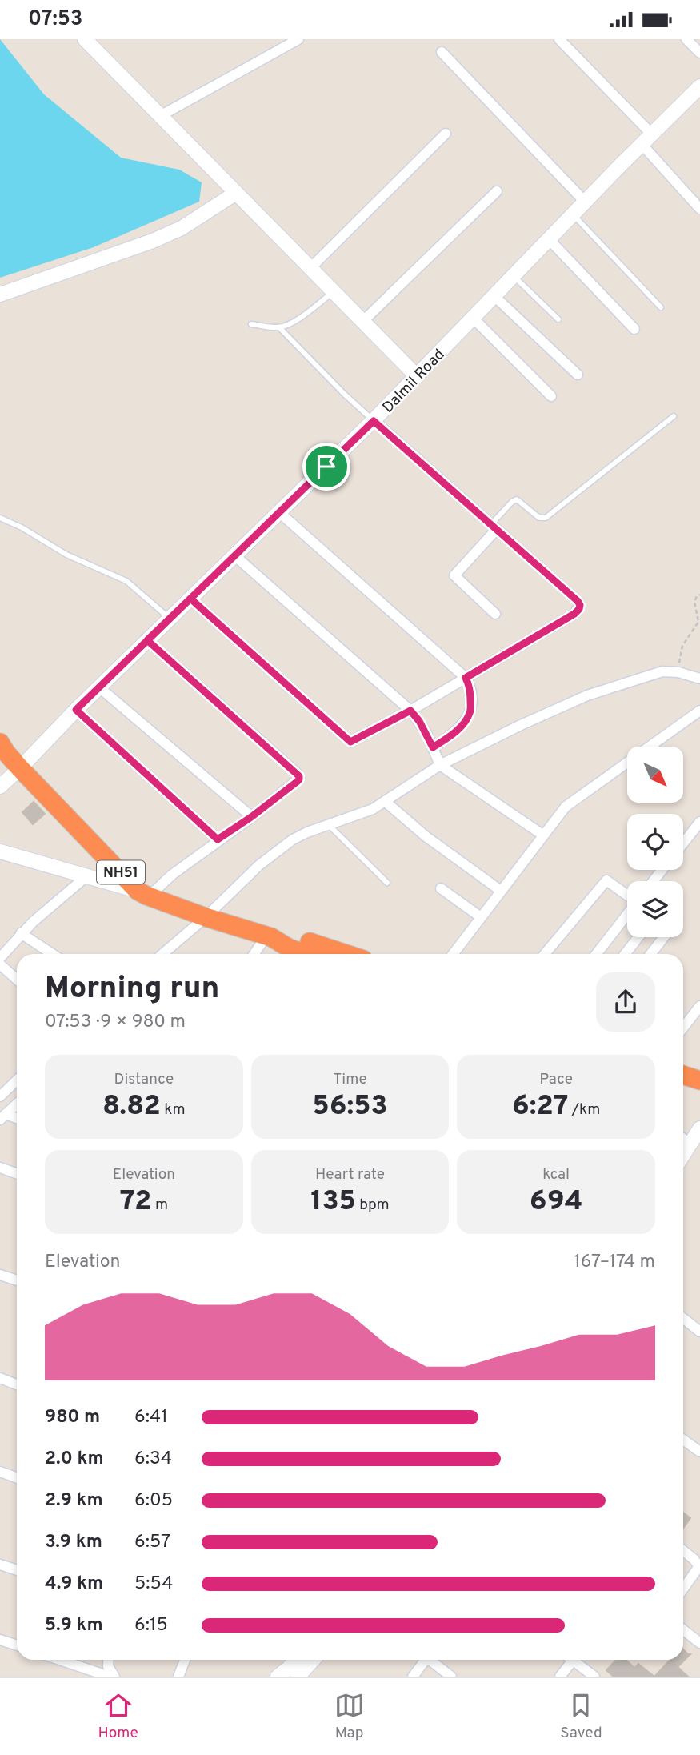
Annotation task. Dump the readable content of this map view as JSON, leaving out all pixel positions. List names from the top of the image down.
{
  "streets": {
    "highway": ["NH51"],
    "street": ["Dalmil Road"]
  },
  "crossings": [
    ["Dalmil Road", "NH51"]
  ],
  "north": "bottom right",
  "page": {
    "status": "07:53",
    "heading": ["Morning run", "07:53 · 9 × 980 m"],
    "stats": [
      ["Distance", "8.82 km"],
      ["Time", "56:53"],
      ["Pace", "6:27 /km"],
      ["Elevation", "72 m"],
      ["Heart rate", "135 bpm"],
      ["kcal", "694"]
    ],
    "chart": ["Elevation", "167–174 m"],
    "list": [
      {
        "name": "980 m",
        "note": "6:41"
      },
      {
        "name": "2.0 km",
        "note": "6:34"
      },
      {
        "name": "2.9 km",
        "note": "6:05"
      },
      {
        "name": "3.9 km",
        "note": "6:57"
      },
      {
        "name": "4.9 km",
        "note": "5:54"
      },
      {
        "name": "5.9 km",
        "note": "6:15"
      }
    ],
    "tabs": ["Home", "Map", "Saved"]
  }
}
